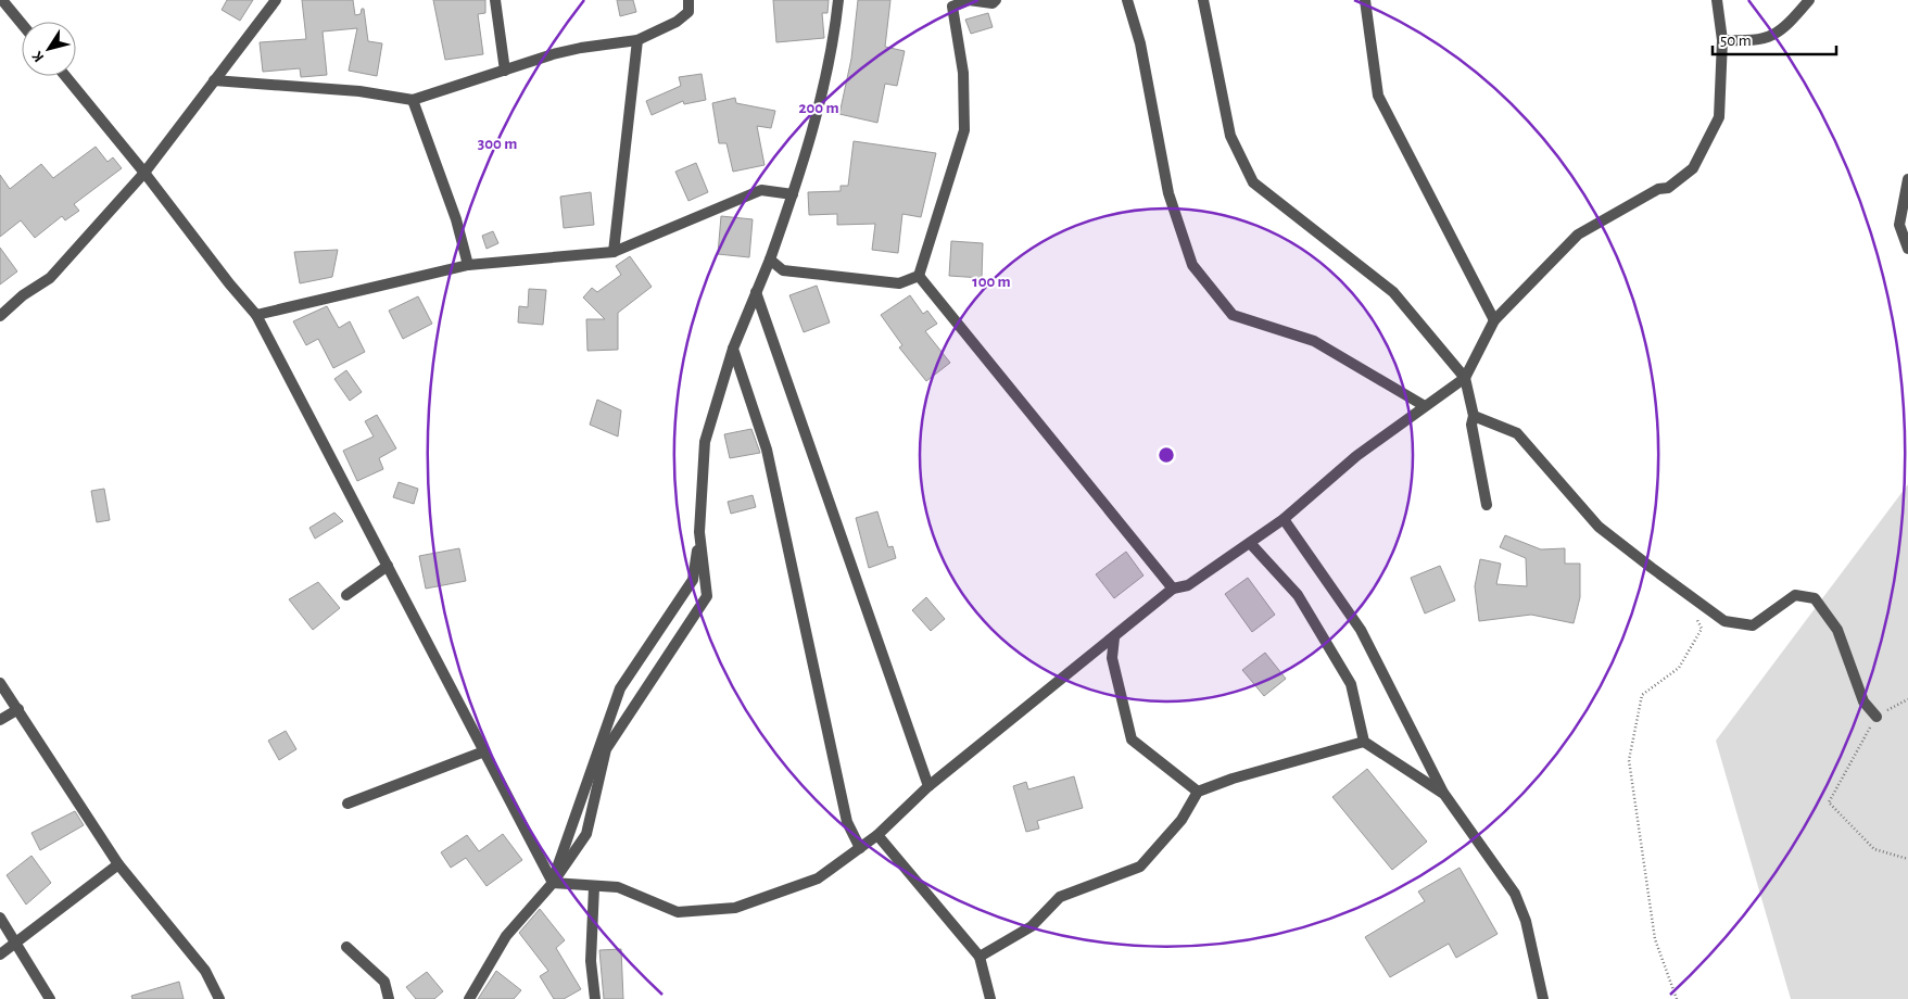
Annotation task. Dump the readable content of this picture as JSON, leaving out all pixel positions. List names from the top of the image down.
{
  "scale_bar": "50 m",
  "north": "bottom left",
  "rings": ["200 m", "300 m", "100 m"]
}
